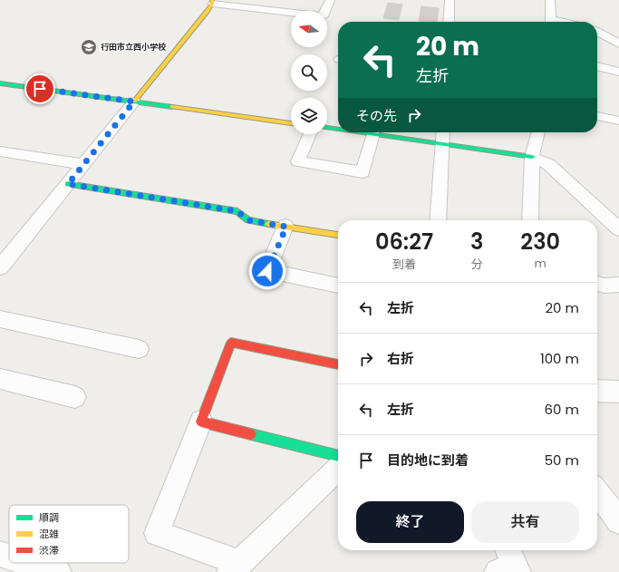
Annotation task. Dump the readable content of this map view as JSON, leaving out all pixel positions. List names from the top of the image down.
{
  "places": {
    "school or university": ["行田市立西小学校"]
  },
  "legend": ["順調", "混雑", "渋滞"],
  "north": "left",
  "page": {
    "turn": ["20 m", "左折"],
    "then": "その先",
    "eta": [
      "06:27",
      "到着",
      "3",
      "分",
      "230",
      "m"
    ],
    "list": [
      {
        "name": "左折",
        "value": "20 m"
      },
      {
        "name": "右折",
        "value": "100 m"
      },
      {
        "name": "左折",
        "value": "60 m"
      },
      {
        "name": "目的地に到着",
        "value": "50 m"
      }
    ],
    "buttons": ["終了", "共有"]
  }
}
